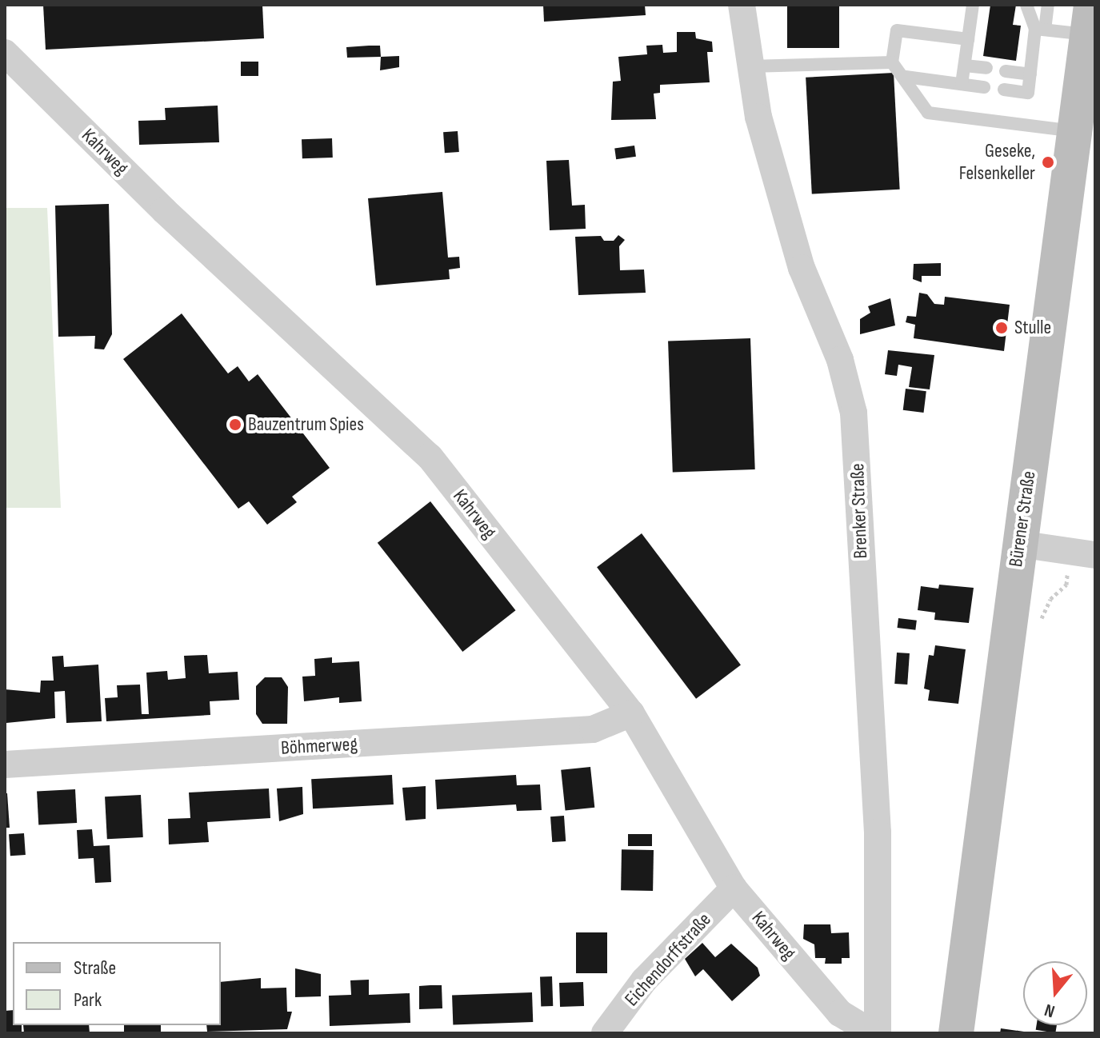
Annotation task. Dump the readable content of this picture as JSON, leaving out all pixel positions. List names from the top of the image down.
{
  "streets": {
    "main road": ["Bürener Straße"],
    "street": [
      "Kahrweg",
      "Brenker Straße",
      "Böhmerweg",
      "Eichendorffstraße"
    ]
  },
  "crossings": [
    ["Kahrweg", "Brenker Straße"],
    ["Kahrweg", "Böhmerweg"],
    ["Kahrweg", "Eichendorffstraße"]
  ],
  "places": ["Geseke, Felsenkeller", "Stulle", "Bauzentrum Spies"],
  "legend": ["Straße", "Park"],
  "north": "bottom"
}
